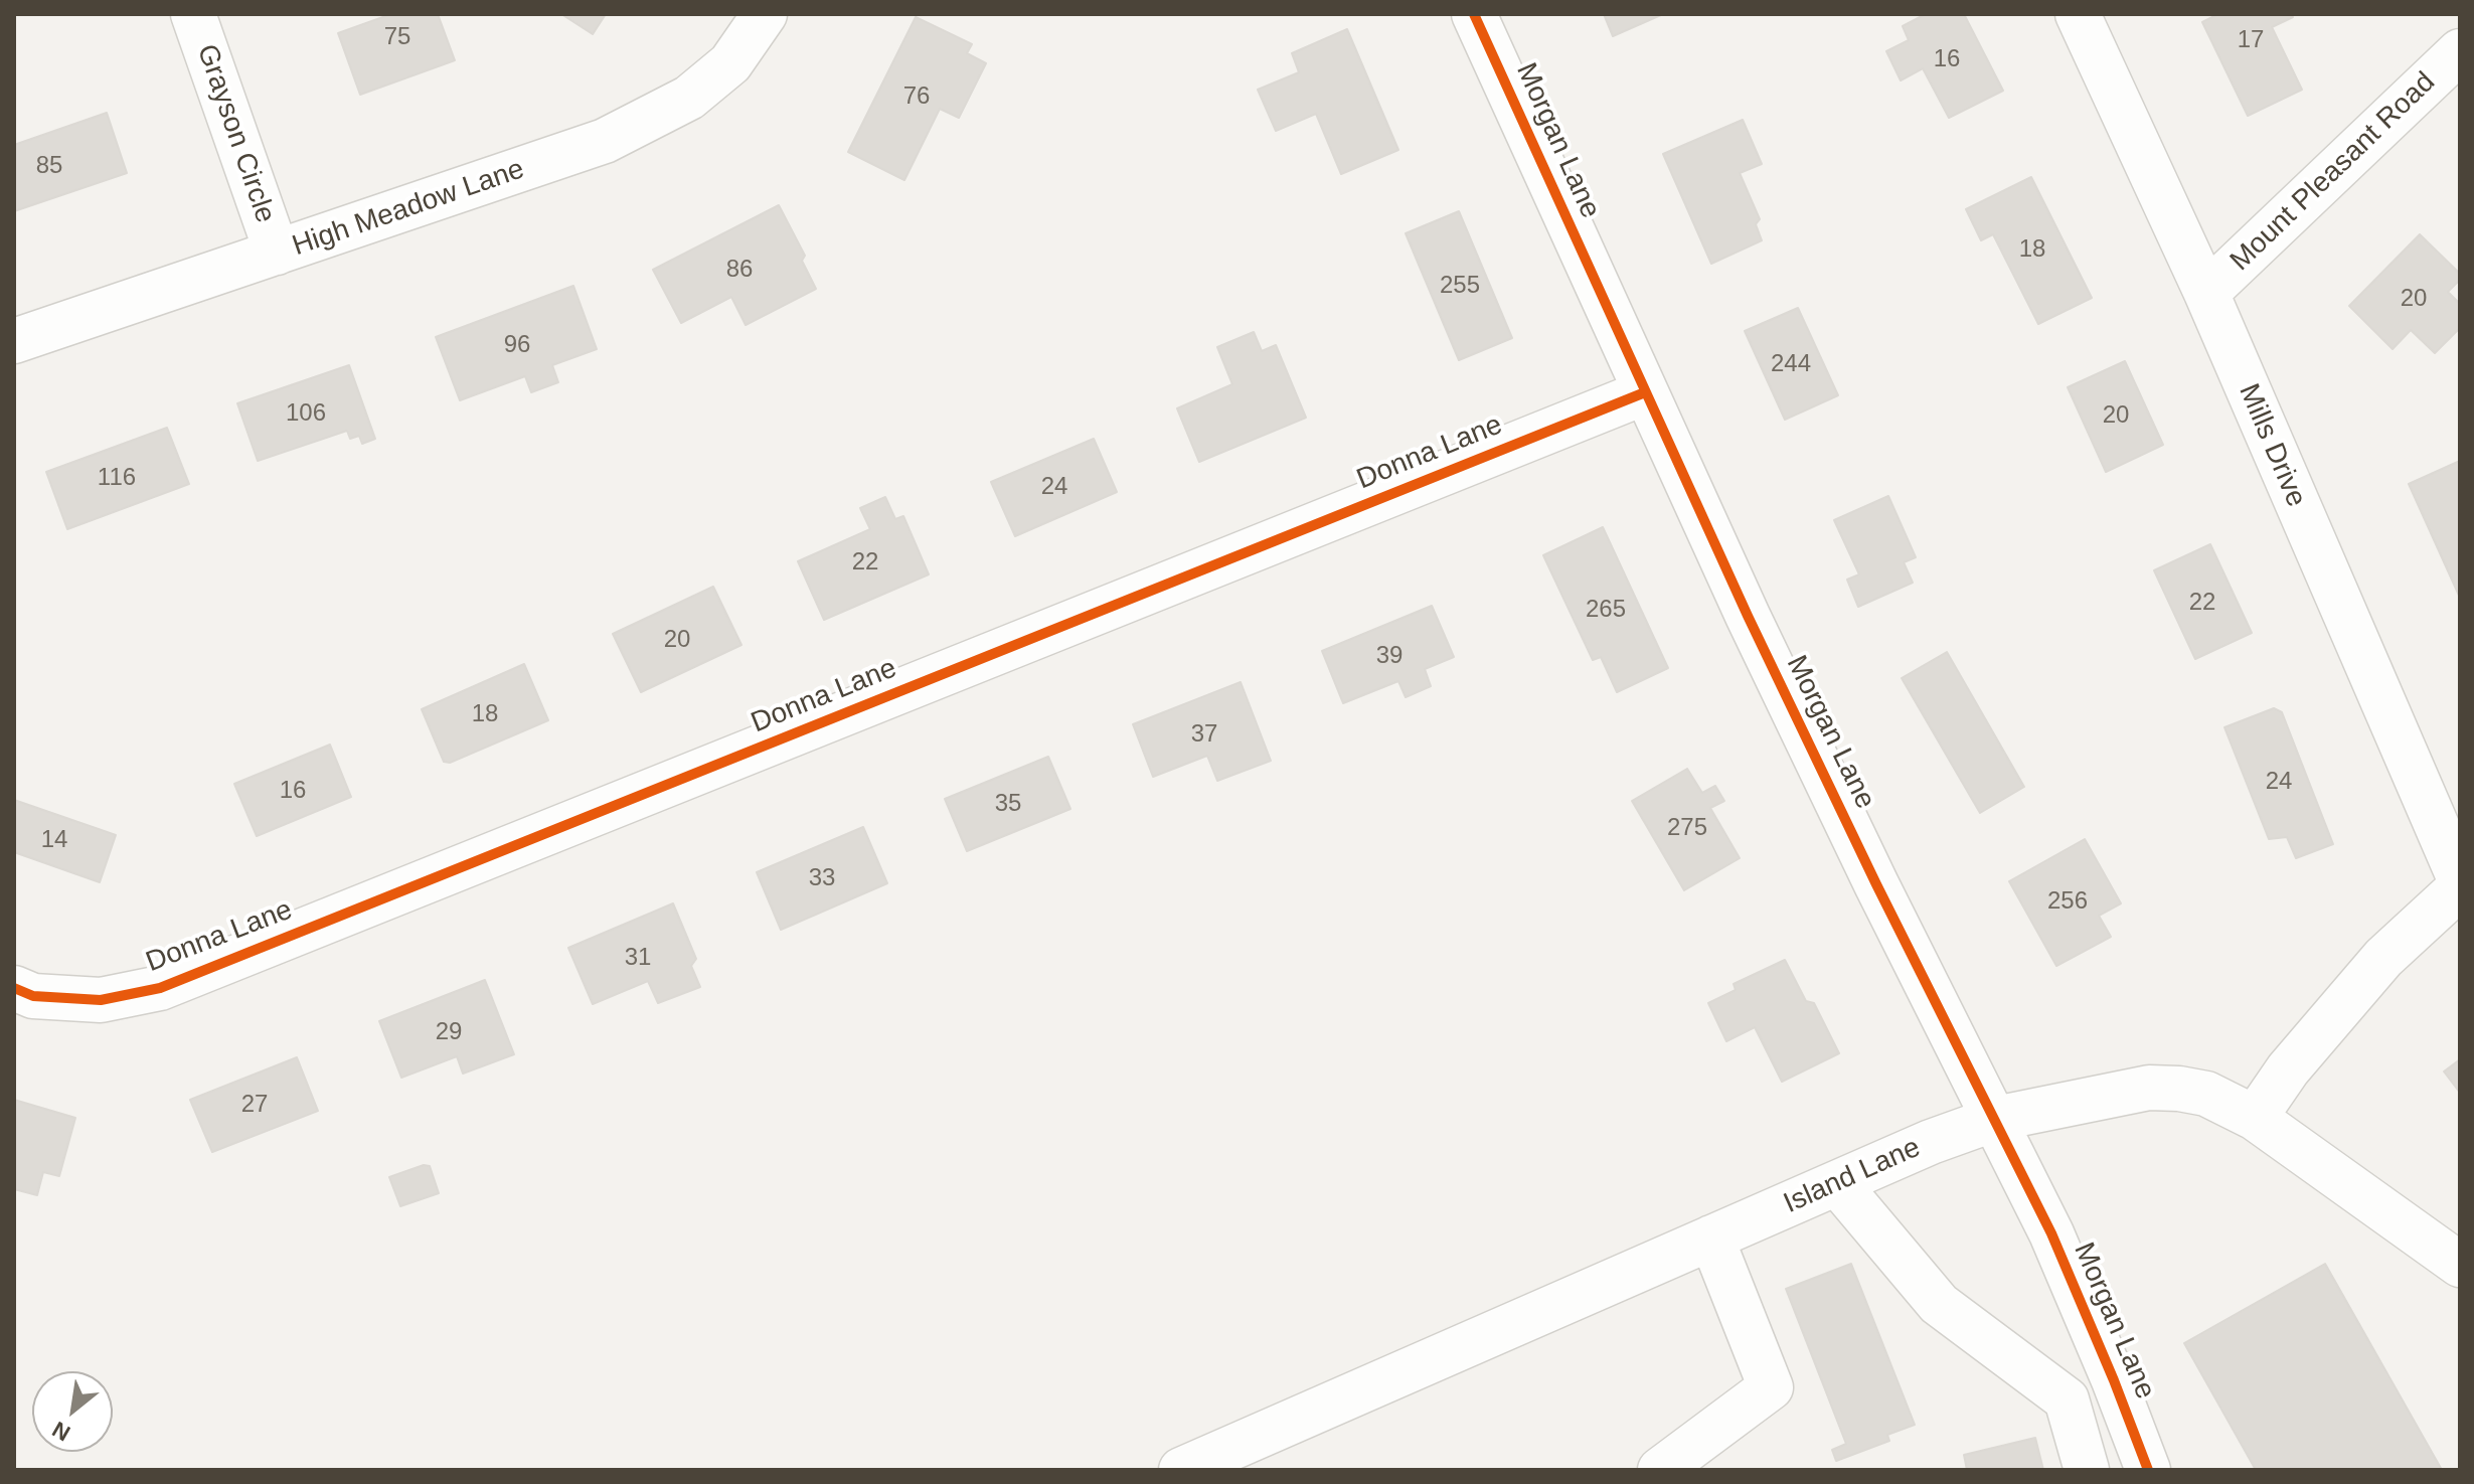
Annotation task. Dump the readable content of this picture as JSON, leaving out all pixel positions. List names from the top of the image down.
{
  "streets": {
    "street": [
      "Grayson Circle",
      "Morgan Lane",
      "Mount Pleasant Road",
      "High Meadow Lane",
      "Mills Drive",
      "Donna Lane",
      "Island Lane"
    ]
  },
  "crossings": [
    ["Grayson Circle", "High Meadow Lane"],
    ["Morgan Lane", "Donna Lane"],
    ["Morgan Lane", "Island Lane"],
    ["Mount Pleasant Road", "Mills Drive"]
  ],
  "house_numbers": [
    "75",
    "17",
    "16",
    "76",
    "85",
    "18",
    "86",
    "255",
    "20",
    "96",
    "244",
    "106",
    "20",
    "116",
    "24",
    "22",
    "22",
    "265",
    "20",
    "39",
    "18",
    "37",
    "24",
    "16",
    "35",
    "275",
    "14",
    "33",
    "256",
    "31",
    "29",
    "27"
  ],
  "north": "bottom left"
}
